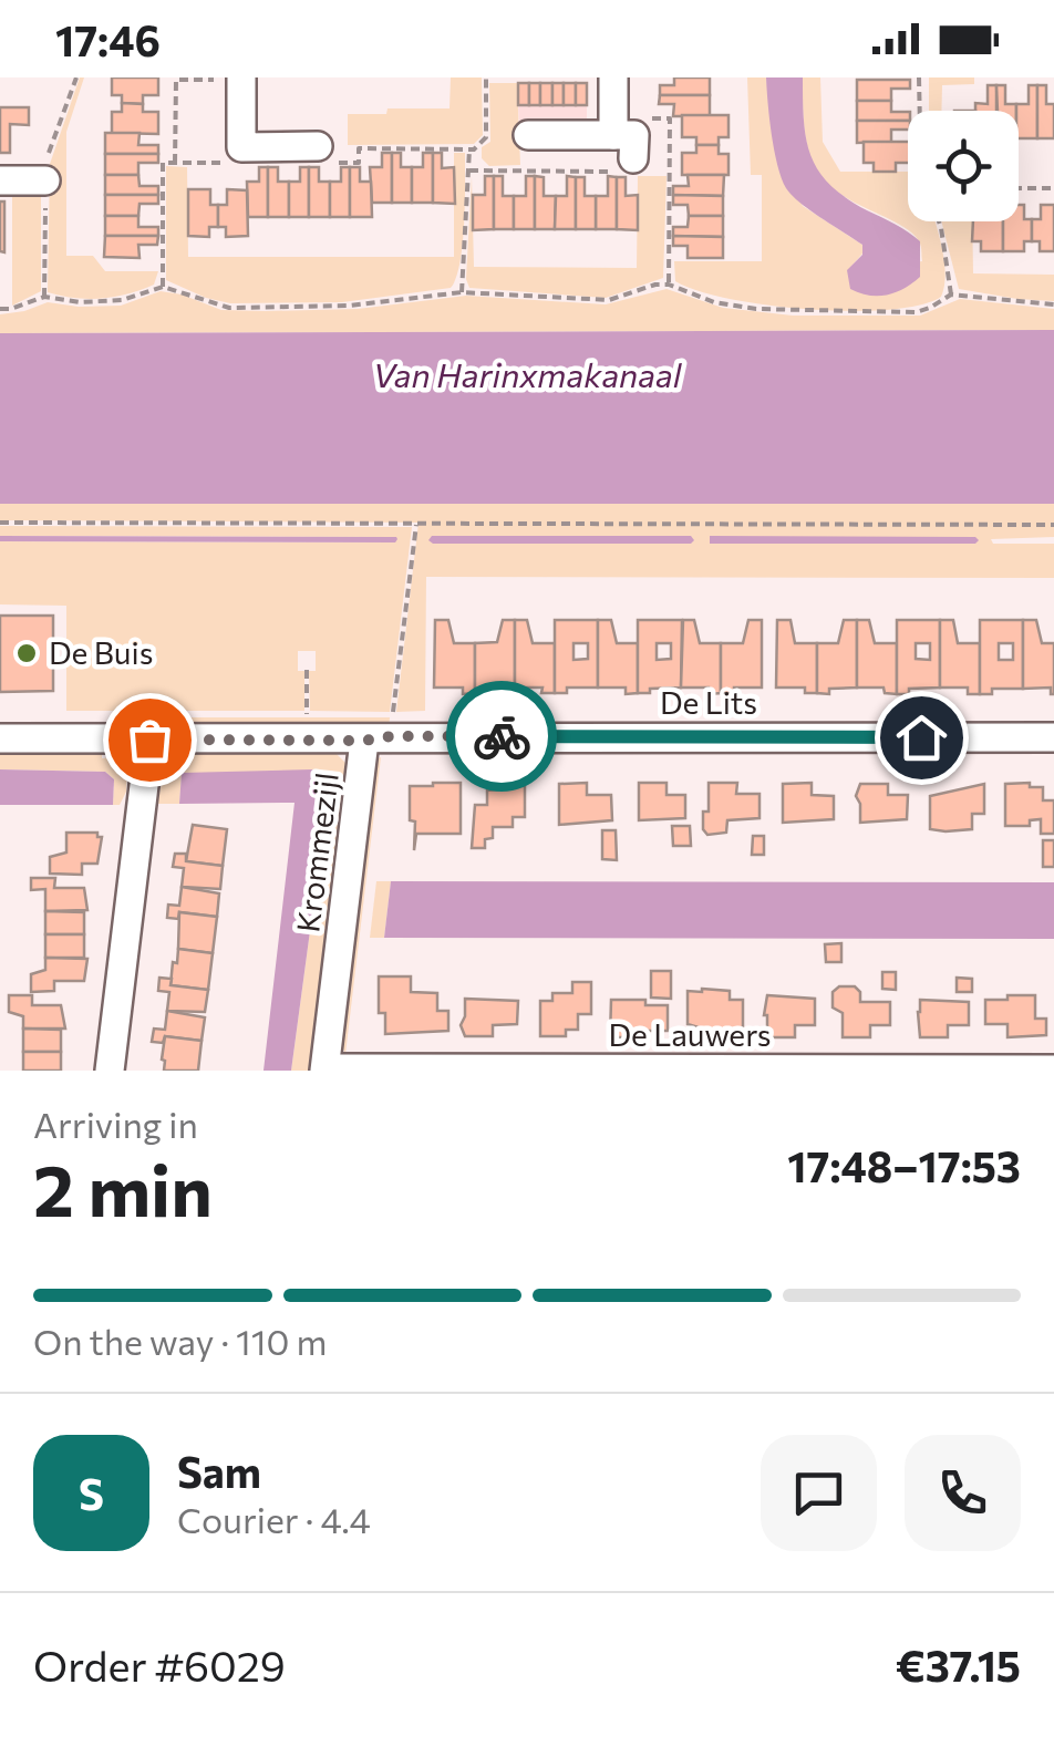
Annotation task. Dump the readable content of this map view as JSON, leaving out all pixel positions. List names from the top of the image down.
{
  "streets": {
    "street": ["De Lits", "Krommezijl", "De Lauwers"]
  },
  "crossings": [
    ["De Lits", "Krommezijl"],
    ["Krommezijl", "De Lauwers"]
  ],
  "water": ["Van Harinxmakanaal"],
  "places": ["De Buis"],
  "page": {
    "status": "17:46",
    "heading": ["2 min", "Arriving in", "17:48–17:53"],
    "panel": [
      "Sam",
      "Courier · 4.4",
      "Order #6029",
      "€37.15"
    ],
    "bar": "On the way · 110 m",
    "round": "S"
  }
}
